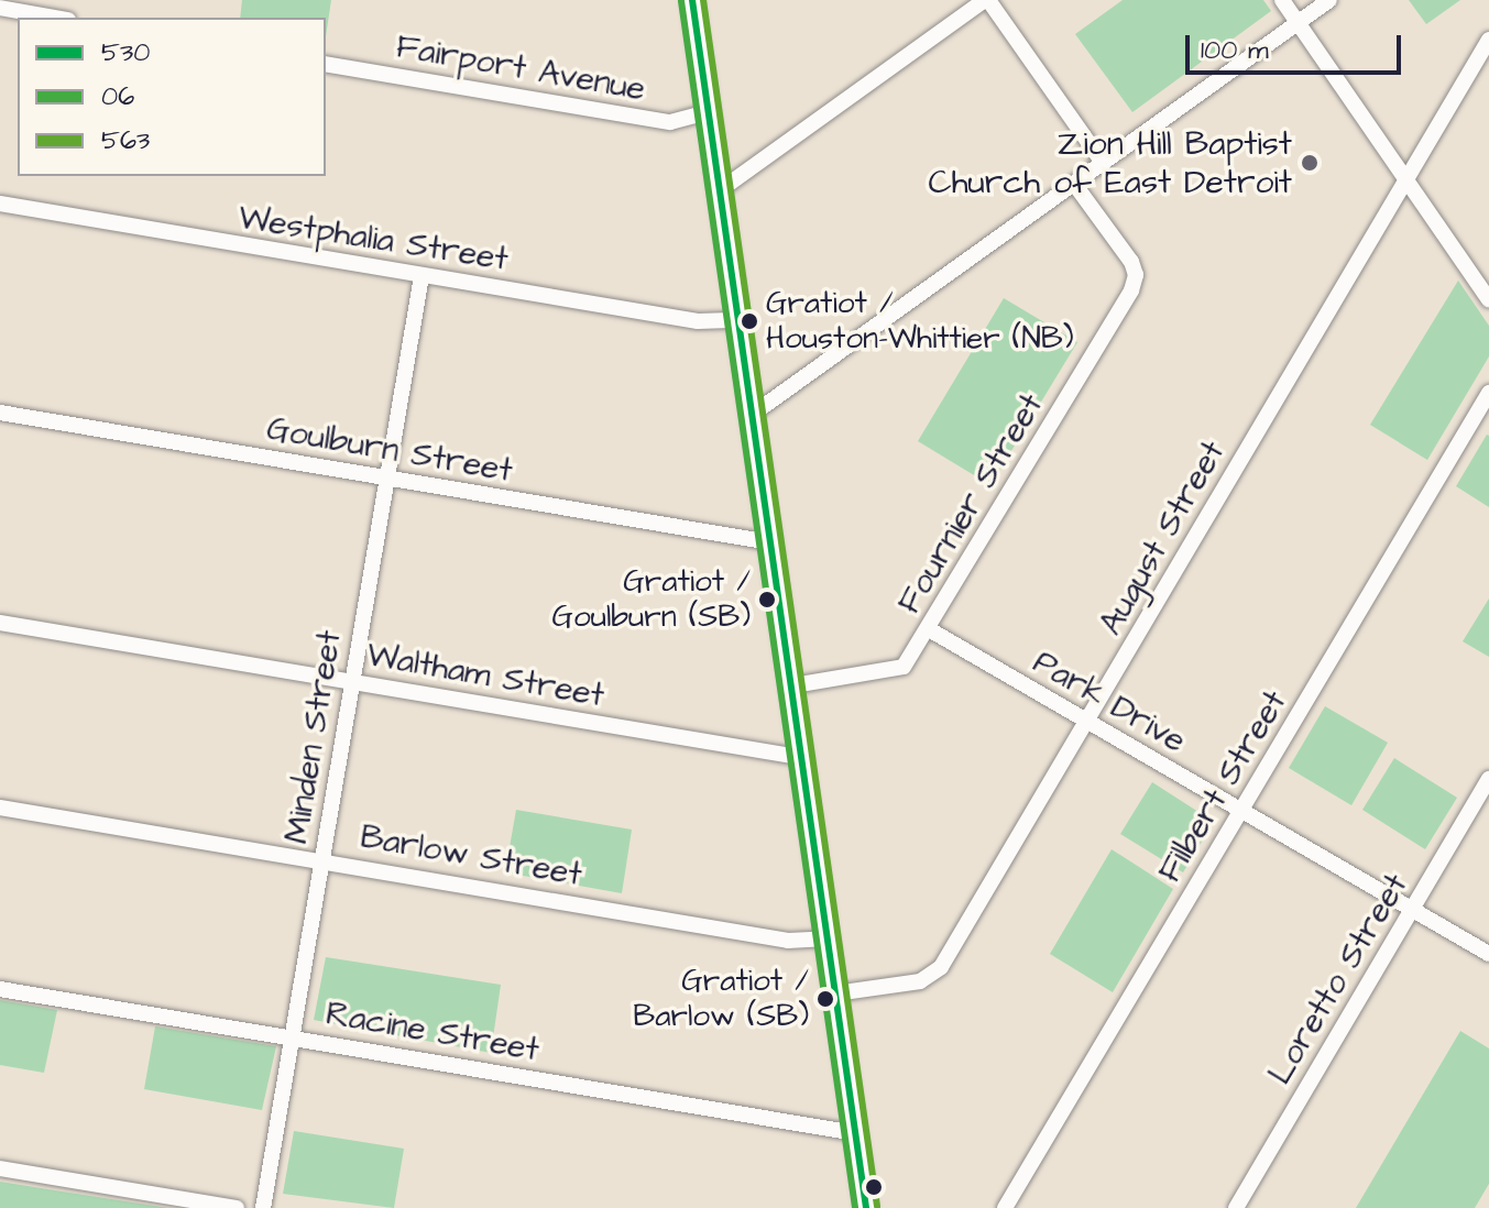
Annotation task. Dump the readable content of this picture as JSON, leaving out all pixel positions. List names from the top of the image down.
{
  "streets": {
    "street": [
      "Fairport Avenue",
      "Westphalia Street",
      "Goulburn Street",
      "Fournier Street",
      "August Street",
      "Waltham Street",
      "Park Drive",
      "Minden Street",
      "Filbert Street",
      "Barlow Street",
      "Loretto Street",
      "Racine Street"
    ]
  },
  "crossings": [
    ["Westphalia Street", "Minden Street"],
    ["Goulburn Street", "Minden Street"],
    ["Fournier Street", "Park Drive"],
    ["August Street", "Park Drive"],
    ["Waltham Street", "Minden Street"],
    ["Park Drive", "Filbert Street"],
    ["Park Drive", "Loretto Street"],
    ["Minden Street", "Barlow Street"],
    ["Minden Street", "Racine Street"]
  ],
  "places": [
    "Zion Hill Baptist Church of East Detroit",
    "Gratiot / Houston-Whittier (NB)",
    "Gratiot / Goulburn (SB)",
    "Gratiot / Barlow (SB)"
  ],
  "lines": ["transit line 530", "transit line 563", "transit line 06"],
  "legend": ["530", "06", "563"],
  "scale_bar": "100 m"
}
